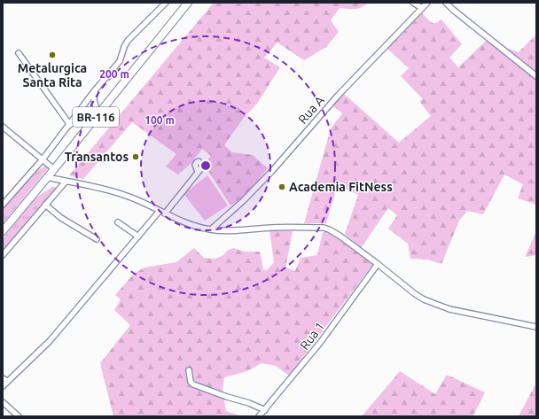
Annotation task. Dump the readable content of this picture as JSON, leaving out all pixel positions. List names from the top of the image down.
{
  "streets": {
    "highway": ["BR-116"],
    "street": ["Rua A", "Rua 1"]
  },
  "places": ["Metalurgica Santa Rita", "Transantos", "Academia FitNess"],
  "rings": ["200 m", "100 m"]
}
